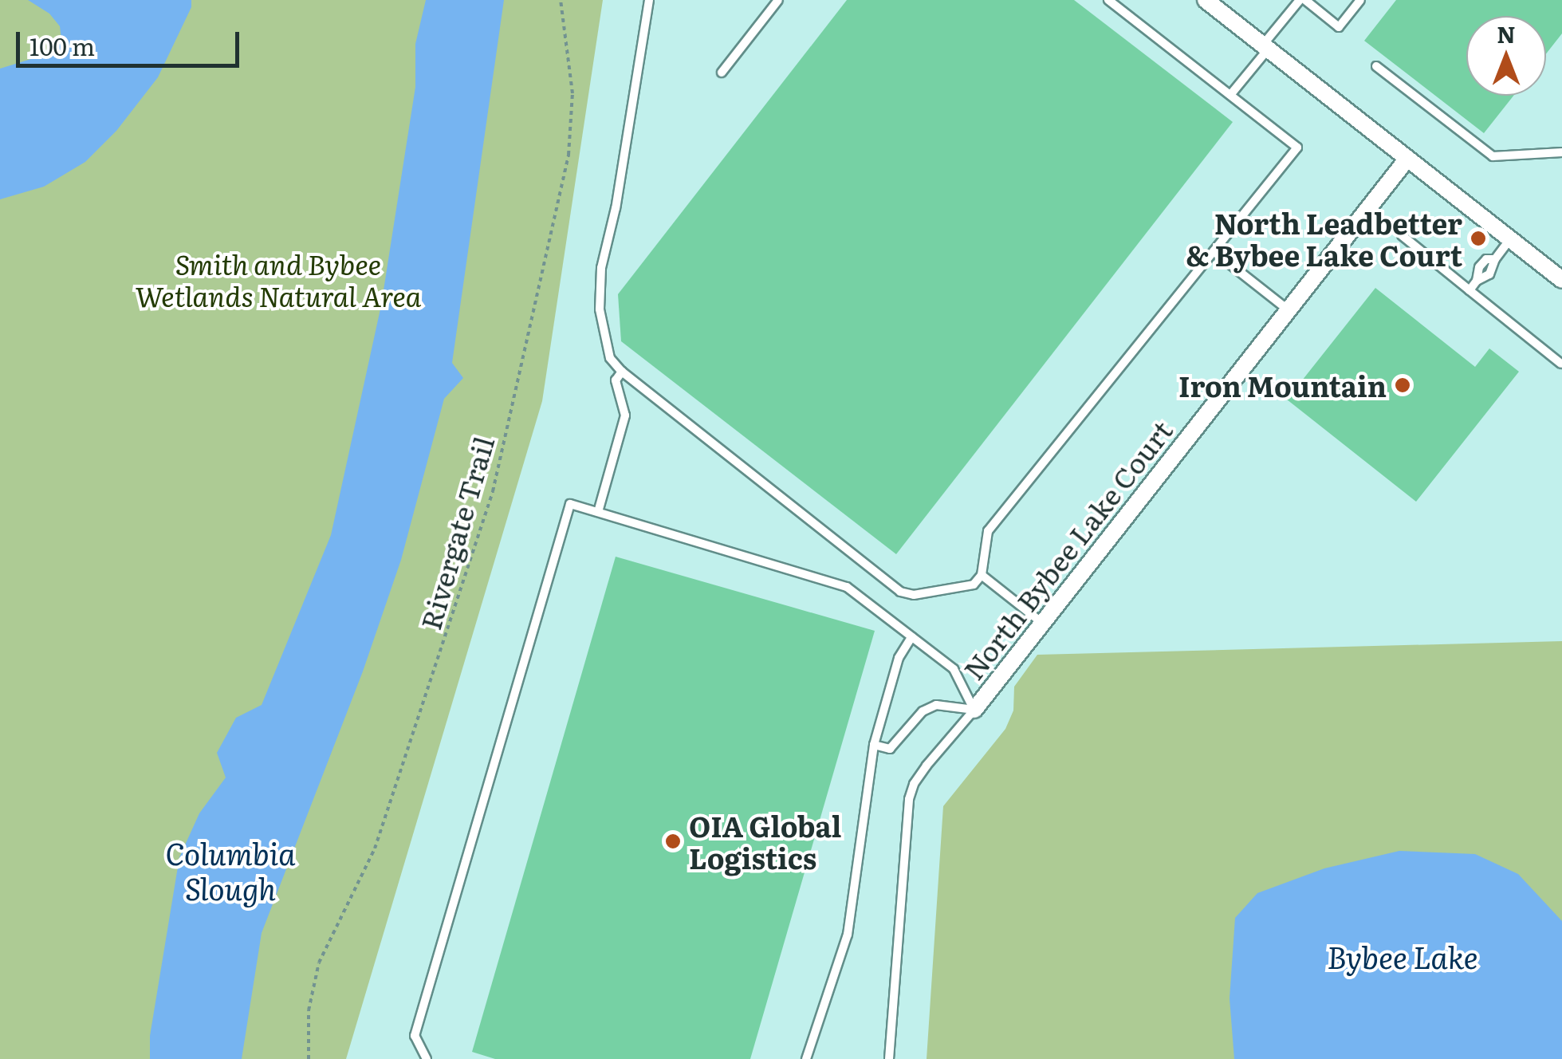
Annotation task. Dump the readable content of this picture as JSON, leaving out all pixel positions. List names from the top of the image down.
{
  "streets": {
    "street": ["North Bybee Lake Court"],
    "path": ["Rivergate Trail"]
  },
  "water": ["Columbia Slough", "Bybee Lake"],
  "parks": ["Smith and Bybee Wetlands Natural Area"],
  "places": ["North Leadbetter & Bybee Lake Court", "Iron Mountain", "OIA Global Logistics"],
  "scale_bar": "100 m",
  "north": "top"
}
